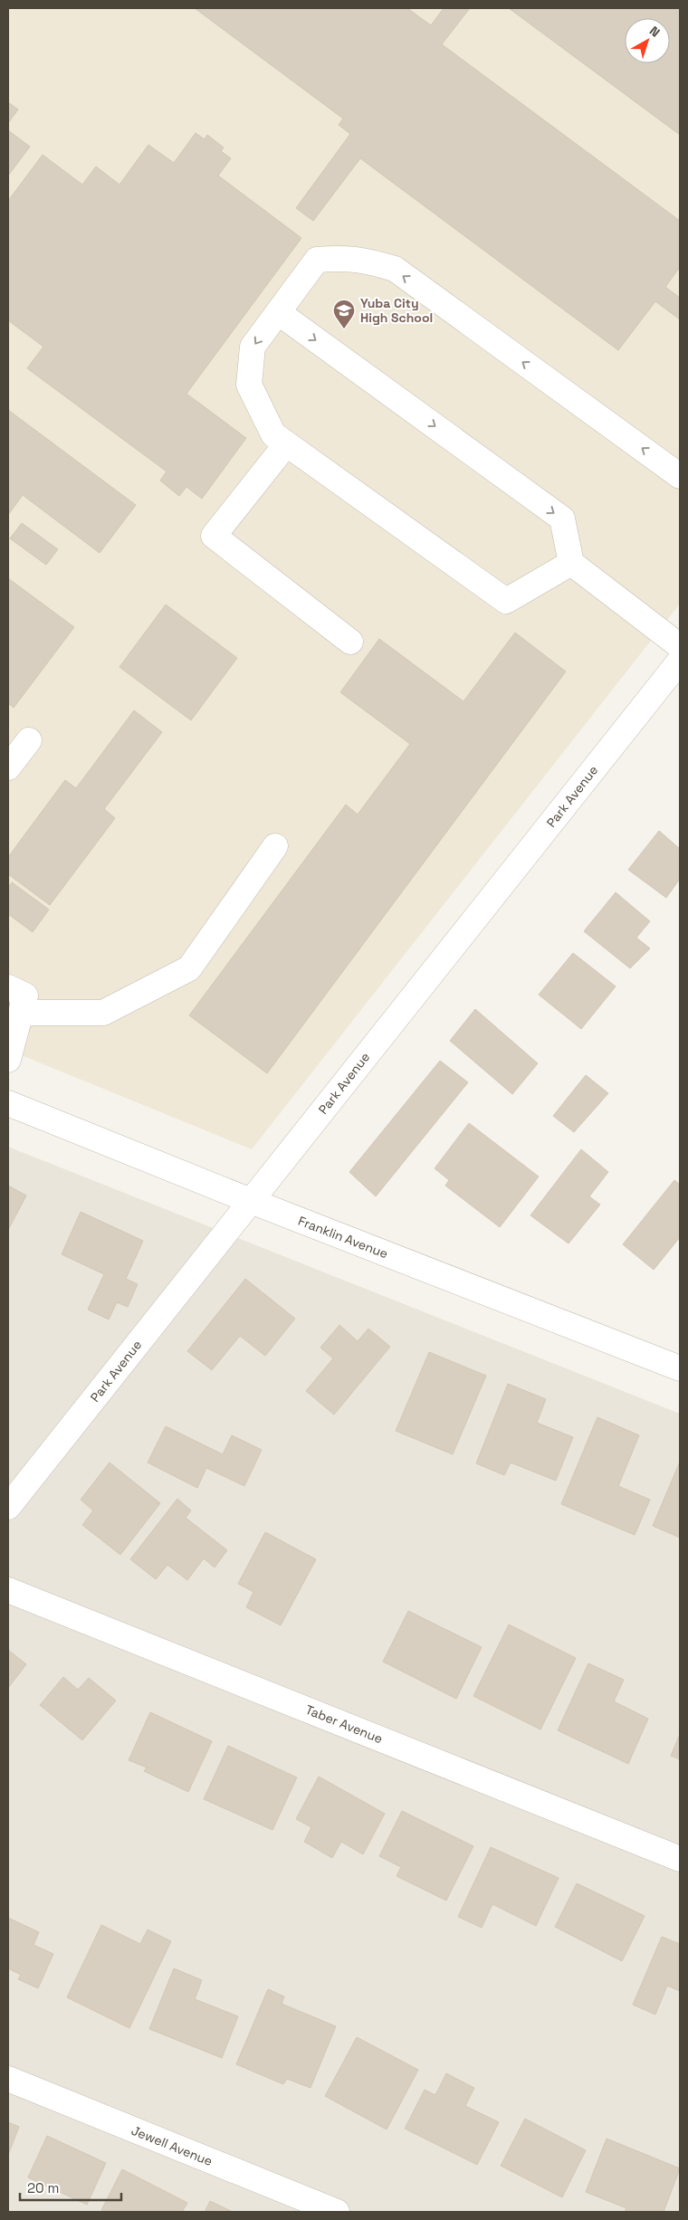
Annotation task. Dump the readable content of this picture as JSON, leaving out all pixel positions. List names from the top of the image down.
{
  "streets": {
    "street": [
      "Park Avenue",
      "Franklin Avenue",
      "Taber Avenue",
      "Jewell Avenue"
    ]
  },
  "crossings": [
    ["Park Avenue", "Franklin Avenue"]
  ],
  "places": {
    "school or university": ["Yuba City High School"]
  },
  "scale_bar": "20 m",
  "north": "top right"
}
